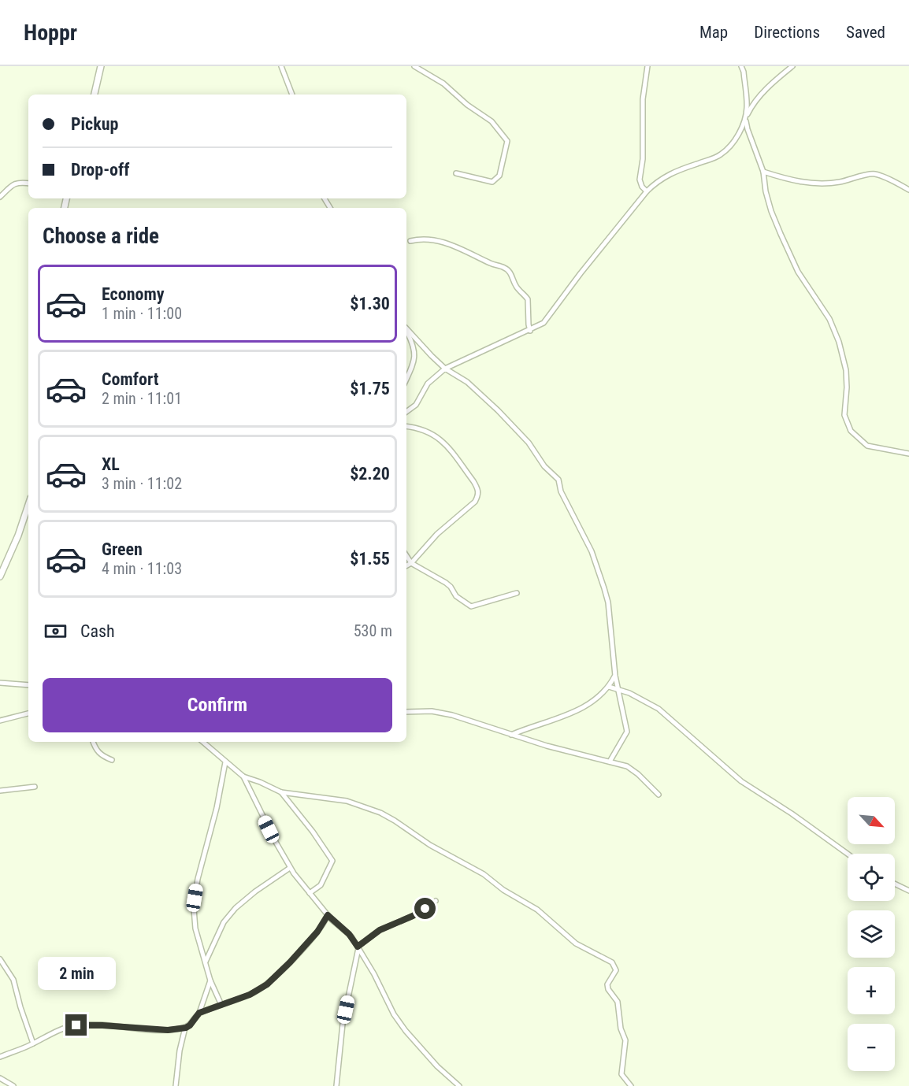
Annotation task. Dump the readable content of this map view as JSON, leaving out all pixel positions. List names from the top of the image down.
{
  "north": "bottom right",
  "page": {
    "header": "Hoppr",
    "nav": ["Map", "Directions", "Saved"],
    "banner": ["Pickup", "Drop-off"],
    "heading": "Choose a ride",
    "list": [
      {
        "name": "Economy",
        "note": "1 min · 11:00",
        "value": "$1.30"
      },
      {
        "name": "Comfort",
        "note": "2 min · 11:01",
        "value": "$1.75"
      },
      {
        "name": "XL",
        "note": "3 min · 11:02",
        "value": "$2.20"
      },
      {
        "name": "Green",
        "note": "4 min · 11:03",
        "value": "$1.55"
      }
    ],
    "pay": ["Cash", "530 m"],
    "buttons": "Confirm",
    "map_buttons": ["+", "−"],
    "bubble": "2 min"
  }
}
